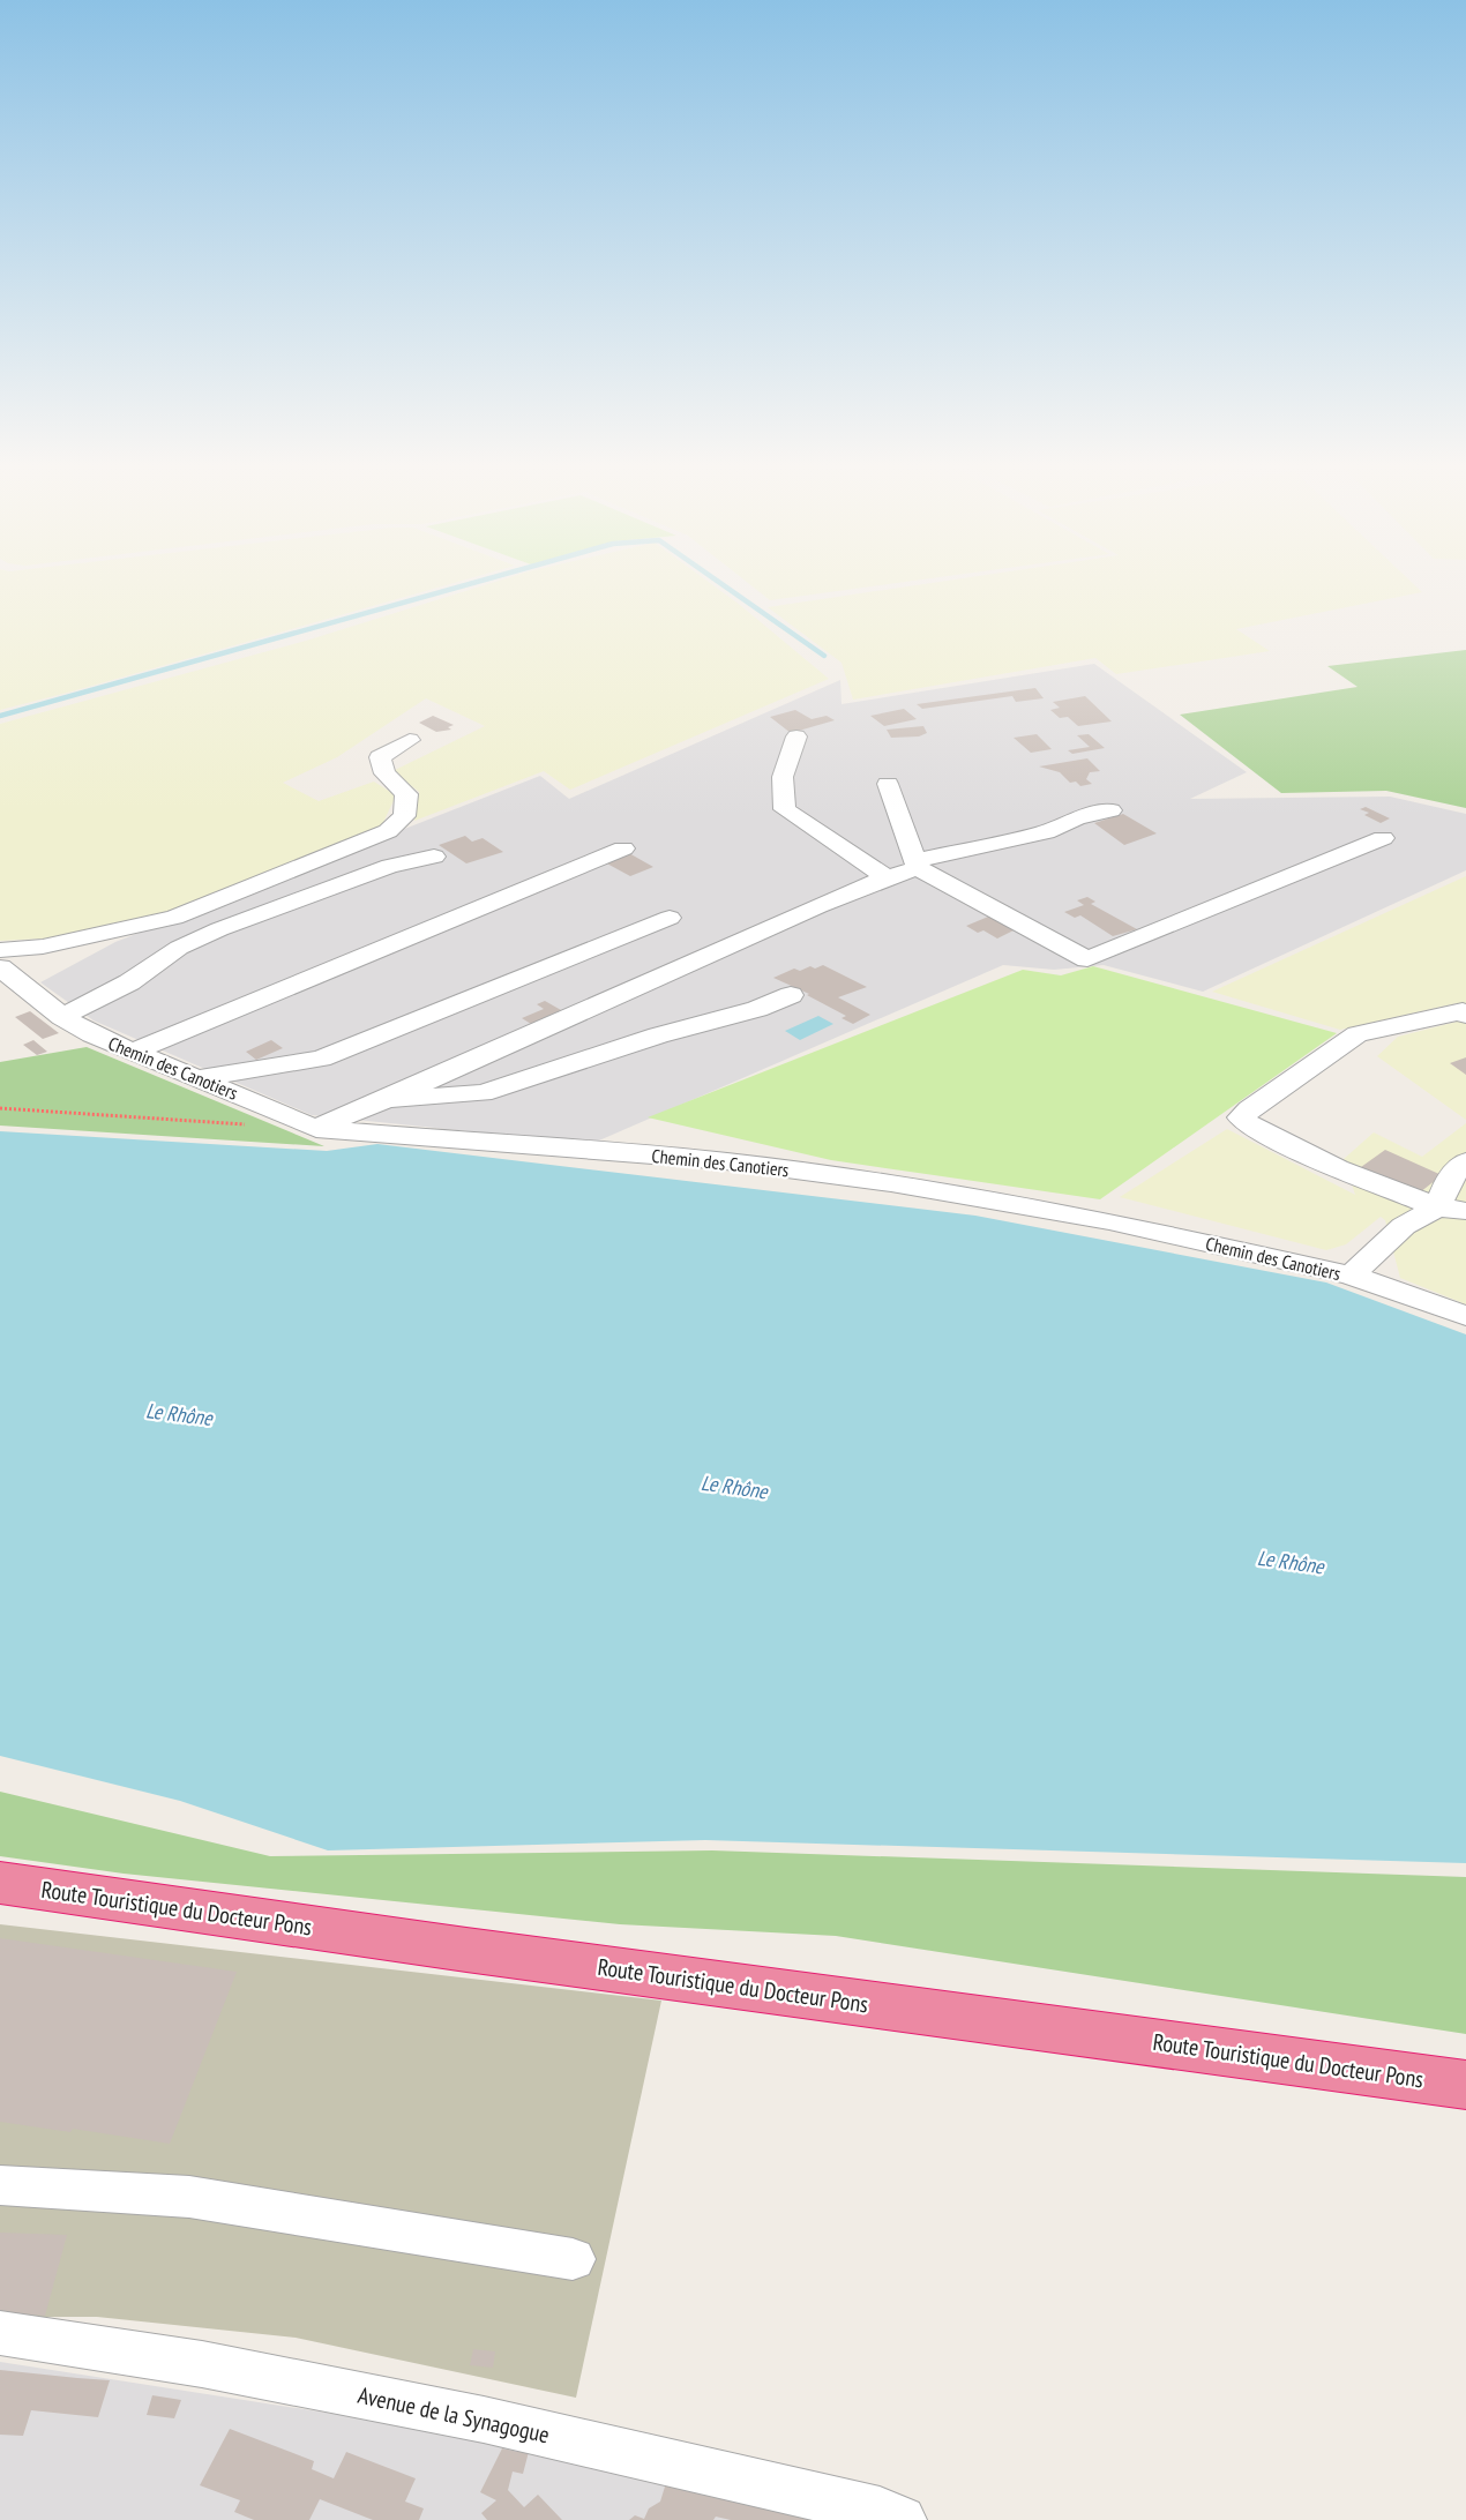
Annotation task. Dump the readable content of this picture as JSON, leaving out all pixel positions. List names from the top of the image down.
{
  "streets": {
    "highway": ["Route Touristique du Docteur Pons"],
    "street": ["Chemin des Canotiers", "Avenue de la Synagogue"]
  },
  "water": ["Le Rhône"]
}
